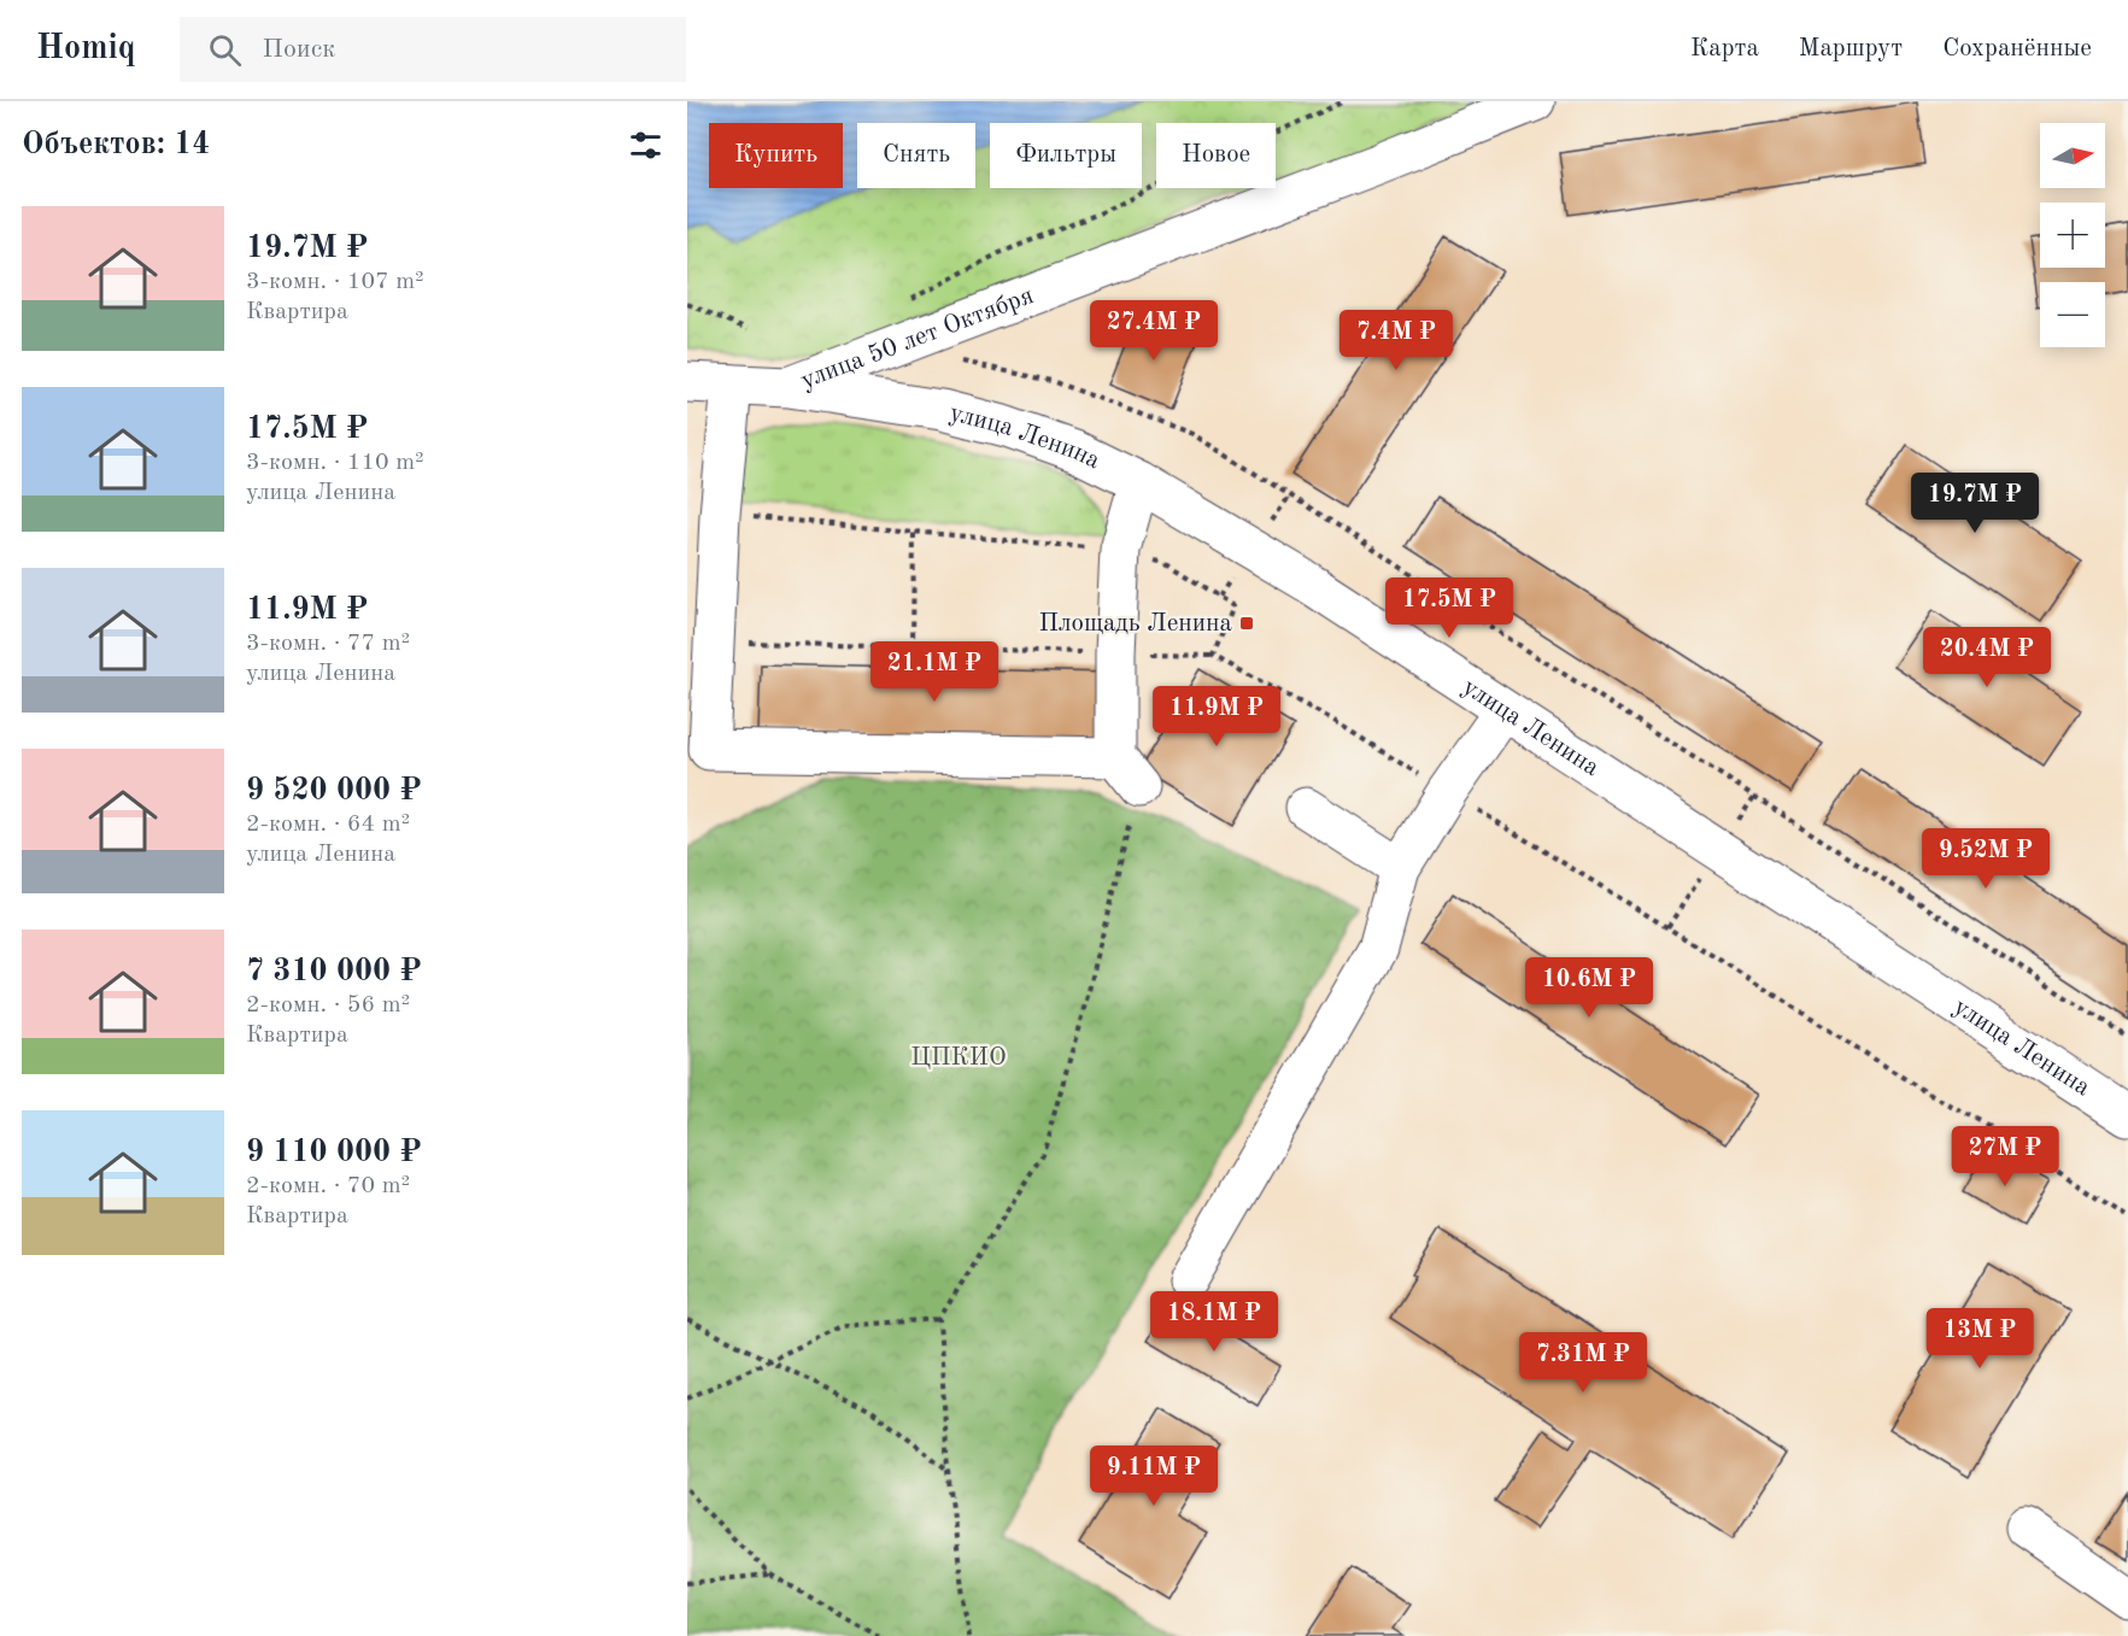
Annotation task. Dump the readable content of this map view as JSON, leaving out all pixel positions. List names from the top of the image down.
{
  "streets": {
    "street": ["улица 50 лет Октября", "улица Ленина"]
  },
  "crossings": [
    ["улица 50 лет Октября", "улица Ленина"]
  ],
  "parks": ["ЦПКИО"],
  "places": {
    "transit": ["Площадь Ленина"]
  },
  "north": "right",
  "page": {
    "header": "Homiq",
    "search": "Поиск",
    "nav": ["Карта", "Маршрут", "Сохранённые"],
    "heading": "Объектов: 14",
    "map_buttons": ["+", "−"],
    "chip": [
      "Купить",
      "Снять",
      "Фильтры",
      "Новое"
    ],
    "list": [
      {
        "name": "19.7M ₽",
        "note": "3-комн. · 107 m² · Квартира"
      },
      {
        "name": "17.5M ₽",
        "note": "3-комн. · 110 m² · улица Ленина"
      },
      {
        "name": "11.9M ₽",
        "note": "3-комн. · 77 m² · улица Ленина"
      },
      {
        "name": "9 520 000 ₽",
        "note": "2-комн. · 64 m² · улица Ленина"
      },
      {
        "name": "7 310 000 ₽",
        "note": "2-комн. · 56 m² · Квартира"
      },
      {
        "name": "9 110 000 ₽",
        "note": "2-комн. · 70 m² · Квартира"
      }
    ],
    "price": [
      "27.4M ₽",
      "7.4M ₽",
      "19.7M ₽",
      "17.5M ₽",
      "20.4M ₽",
      "21.1M ₽",
      "11.9M ₽",
      "9.52M ₽",
      "10.6M ₽",
      "27M ₽",
      "18.1M ₽",
      "13M ₽",
      "7.31M ₽",
      "9.11M ₽"
    ]
  }
}
